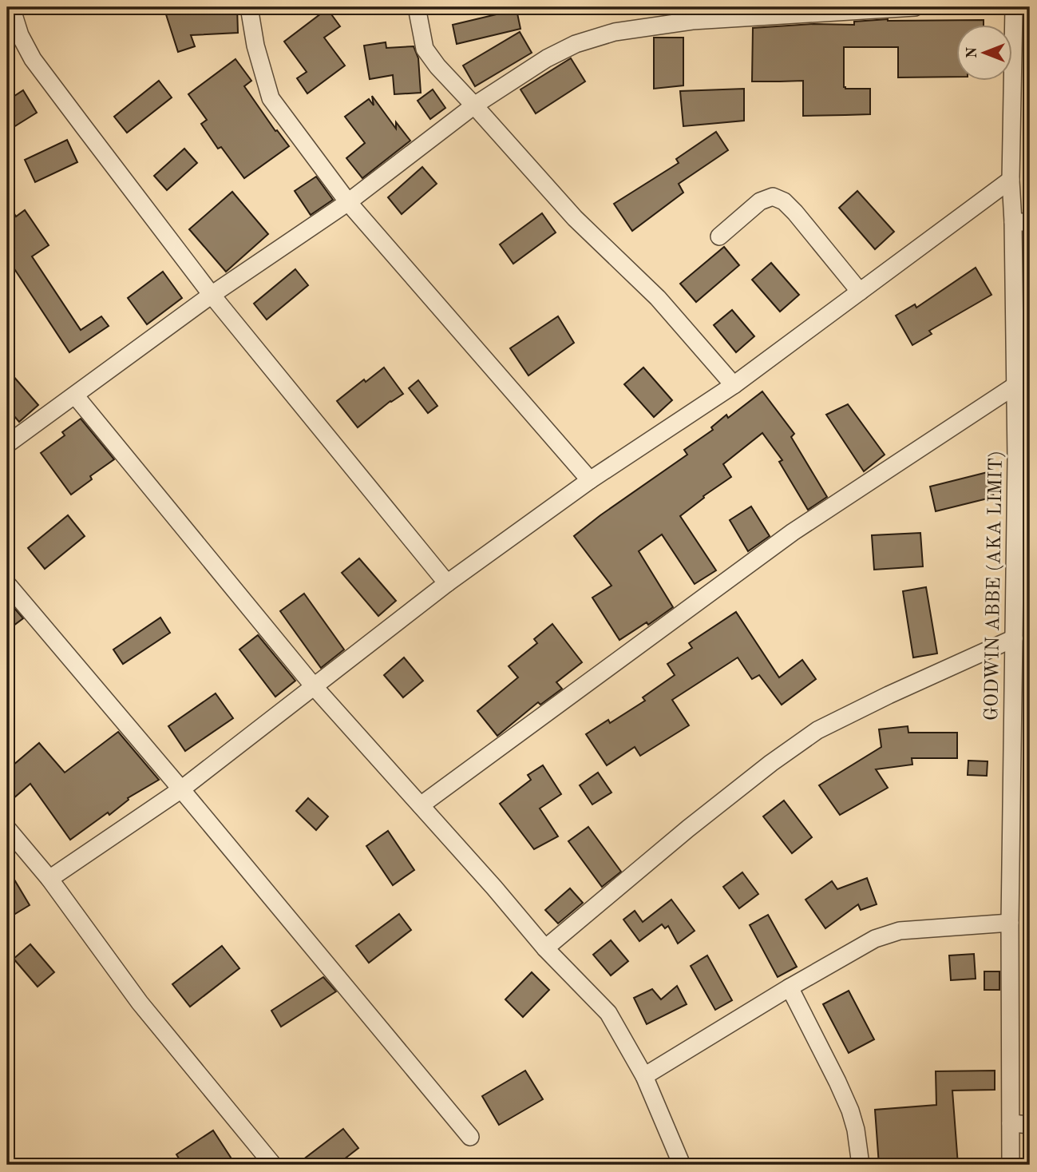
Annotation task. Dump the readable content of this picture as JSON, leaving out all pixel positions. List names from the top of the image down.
{
  "streets": {
    "street": ["GODWIN ABBE (AKA LIMIT)"]
  },
  "north": "left"
}
